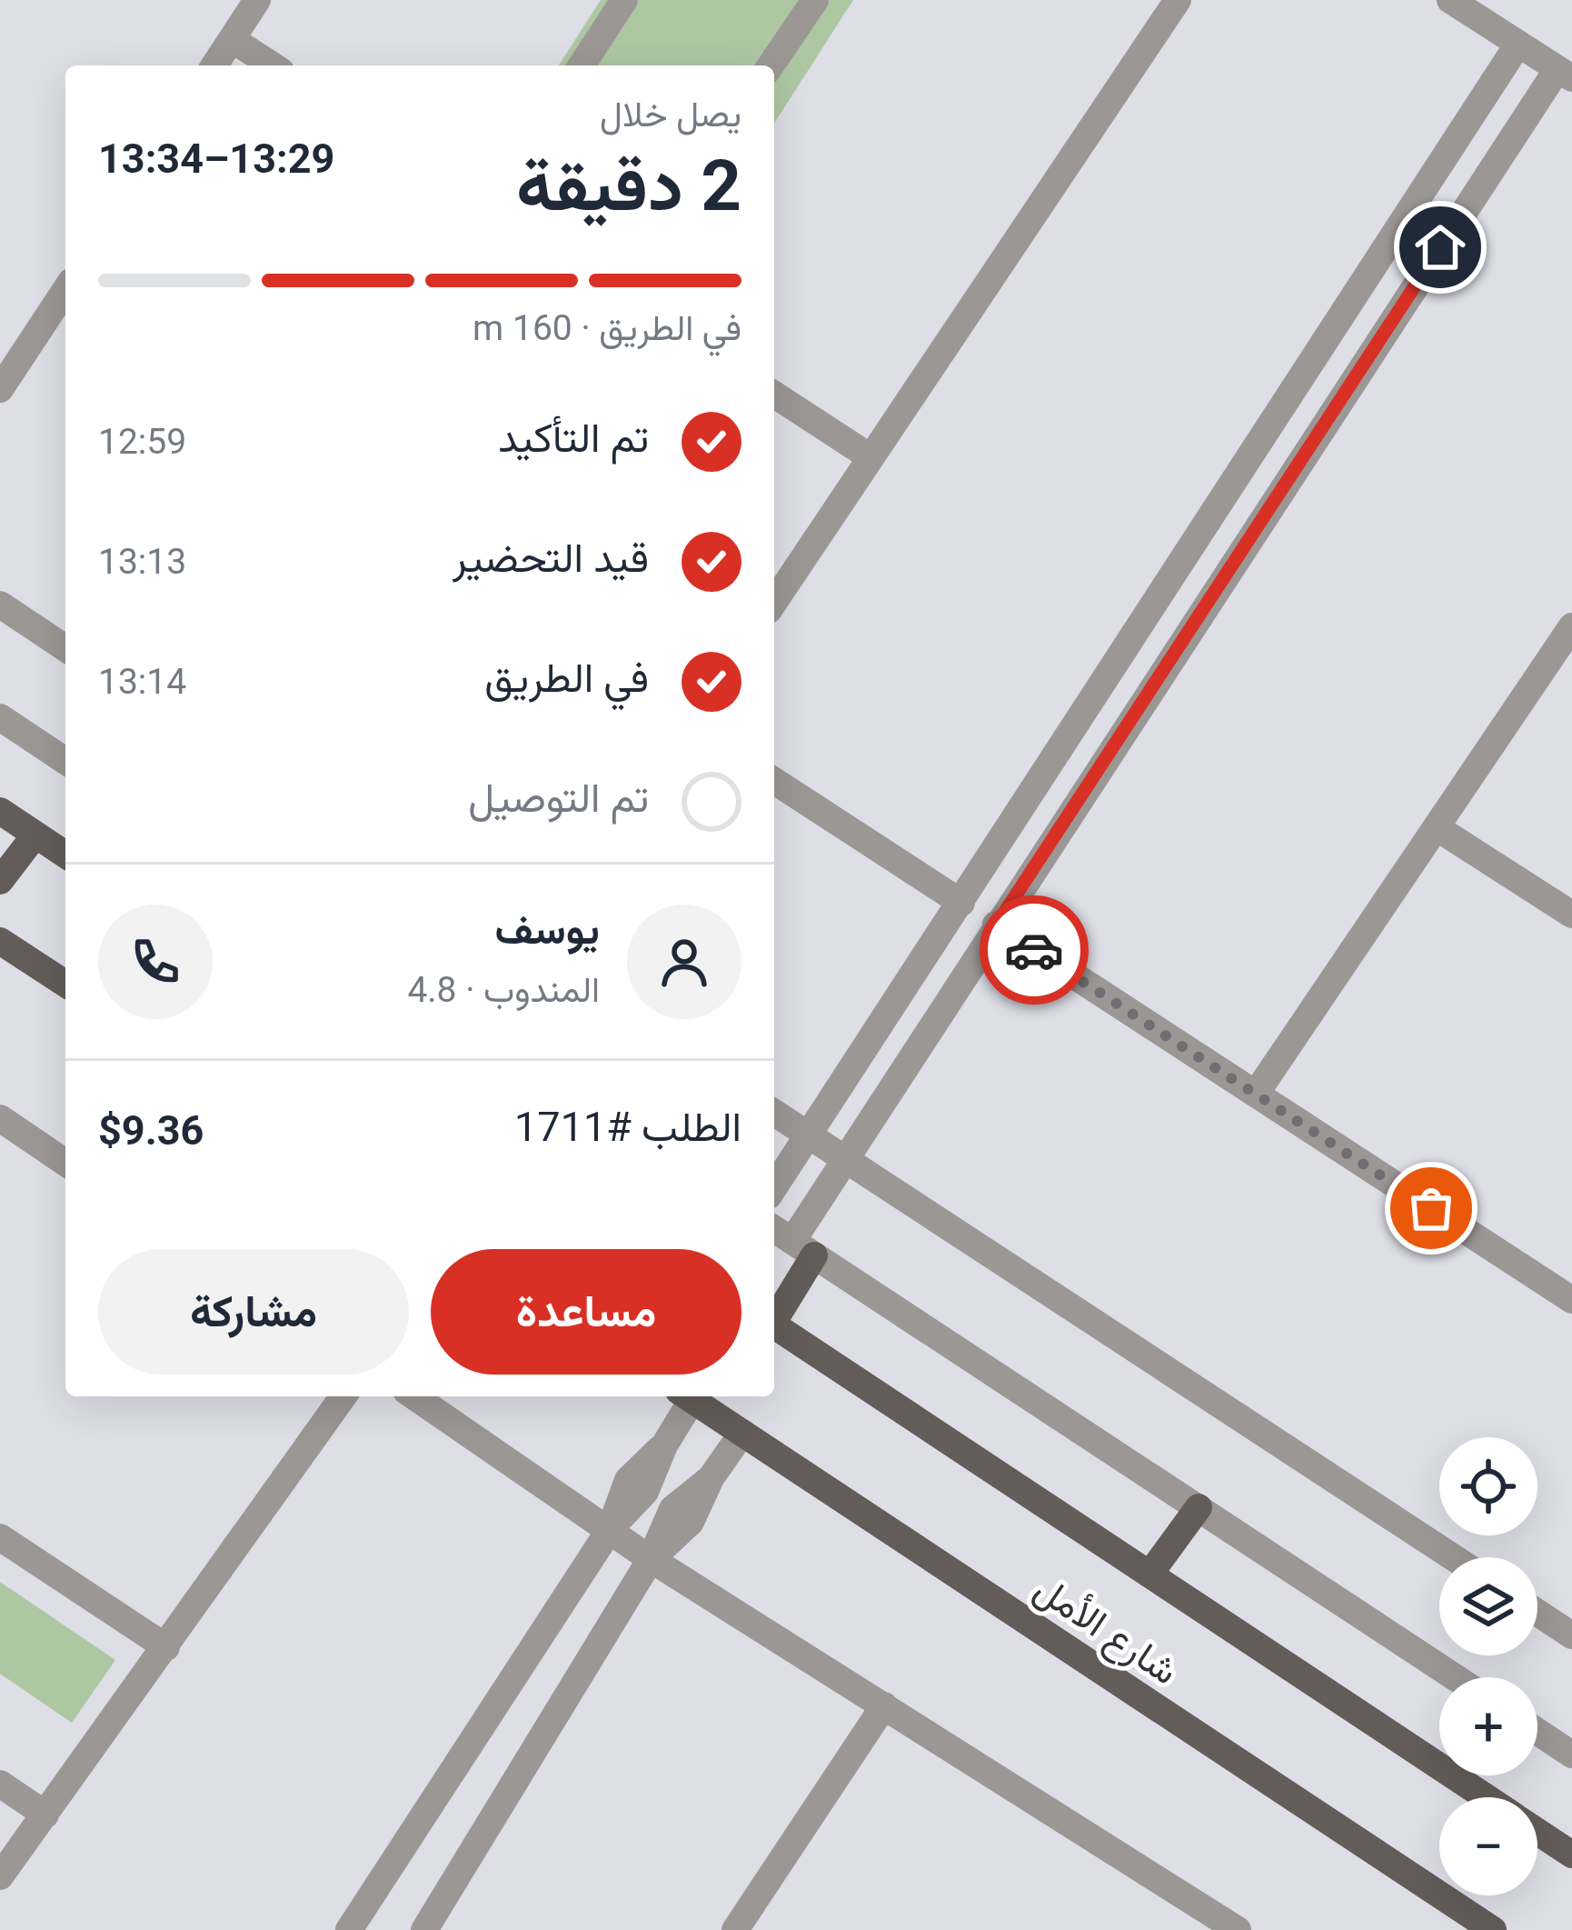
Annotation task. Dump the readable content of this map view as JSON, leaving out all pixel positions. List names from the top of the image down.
{
  "streets": {
    "main road": ["شارع الأمل"]
  },
  "page": {
    "heading": ["2 دقيقة", "يصل خلال", "13:29–13:34"],
    "panel": [
      "يوسف",
      "المندوب · 4.8",
      "الطلب #1711",
      "$9.36"
    ],
    "bar": "في الطريق · 160 m",
    "list": [
      ["تم التأكيد", "12:59"],
      ["قيد التحضير", "13:13"],
      ["في الطريق", "13:14"],
      "تم التوصيل"
    ],
    "buttons": ["مساعدة", "مشاركة"],
    "map_buttons": ["+", "−"]
  }
}
